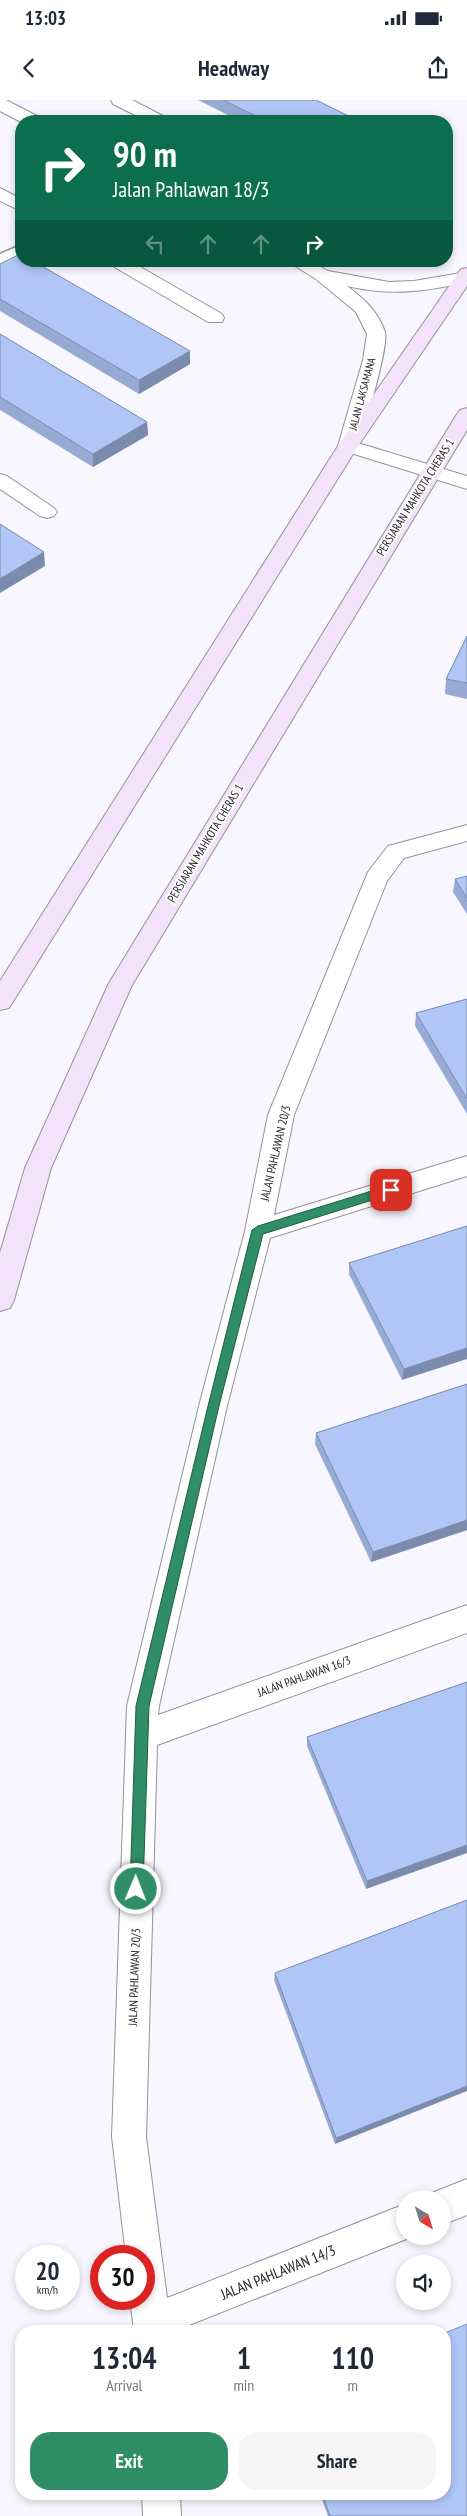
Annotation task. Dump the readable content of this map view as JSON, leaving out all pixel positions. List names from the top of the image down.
{
  "streets": {
    "main road": ["PERSIARAN MAHKOTA CHERAS 1"],
    "street": [
      "JALAN LAKSAMANA",
      "JALAN PAHLAWAN 20/3",
      "JALAN PAHLAWAN 16/3",
      "JALAN PAHLAWAN 14/3"
    ]
  },
  "crossings": [
    ["JALAN PAHLAWAN 20/3", "JALAN PAHLAWAN 16/3"]
  ],
  "north": "bottom right",
  "page": {
    "status": "13:03",
    "header": "Headway",
    "turn": ["90 m", "Jalan Pahlawan 18/3"],
    "speed": "20 km/h",
    "limit": "30",
    "eta": [
      "13:04",
      "Arrival",
      "1",
      "min",
      "110",
      "m"
    ],
    "buttons": ["Exit", "Share"]
  }
}
